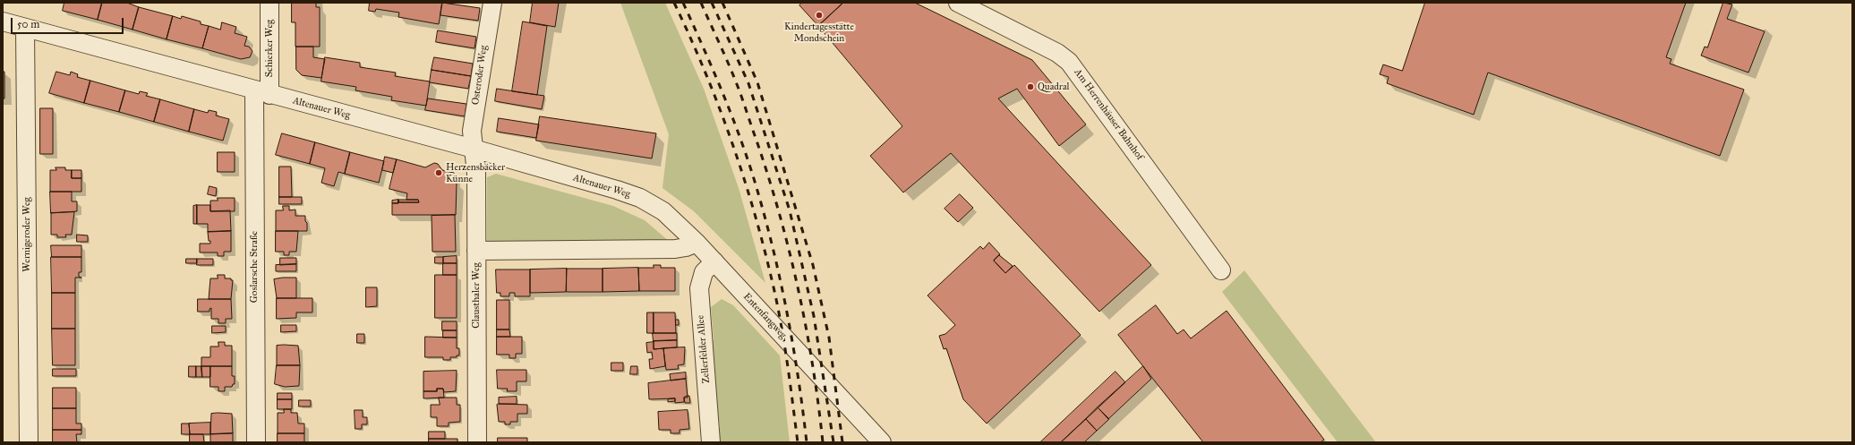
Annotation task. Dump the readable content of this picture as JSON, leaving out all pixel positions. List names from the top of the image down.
{
  "streets": {
    "street": [
      "Schierker Weg",
      "Osteroder Weg",
      "Altenauer Weg",
      "Am Herrenhäuser Bahnhof",
      "Wernigeroder Weg",
      "Goslarsche Straße",
      "Clausthaler Weg",
      "Entenfangweg",
      "Zellerfelder Allee"
    ]
  },
  "crossings": [
    ["Schierker Weg", "Altenauer Weg"],
    ["Schierker Weg", "Goslarsche Straße"],
    ["Osteroder Weg", "Altenauer Weg"],
    ["Osteroder Weg", "Clausthaler Weg"],
    ["Altenauer Weg", "Wernigeroder Weg"],
    ["Altenauer Weg", "Goslarsche Straße"],
    ["Altenauer Weg", "Clausthaler Weg"],
    ["Altenauer Weg", "Entenfangweg"],
    ["Entenfangweg", "Zellerfelder Allee"]
  ],
  "places": ["Kindertagesstätte Mondschein", "Quadral", "Herzensbäcker Künne"],
  "scale_bar": "50 m"
}
